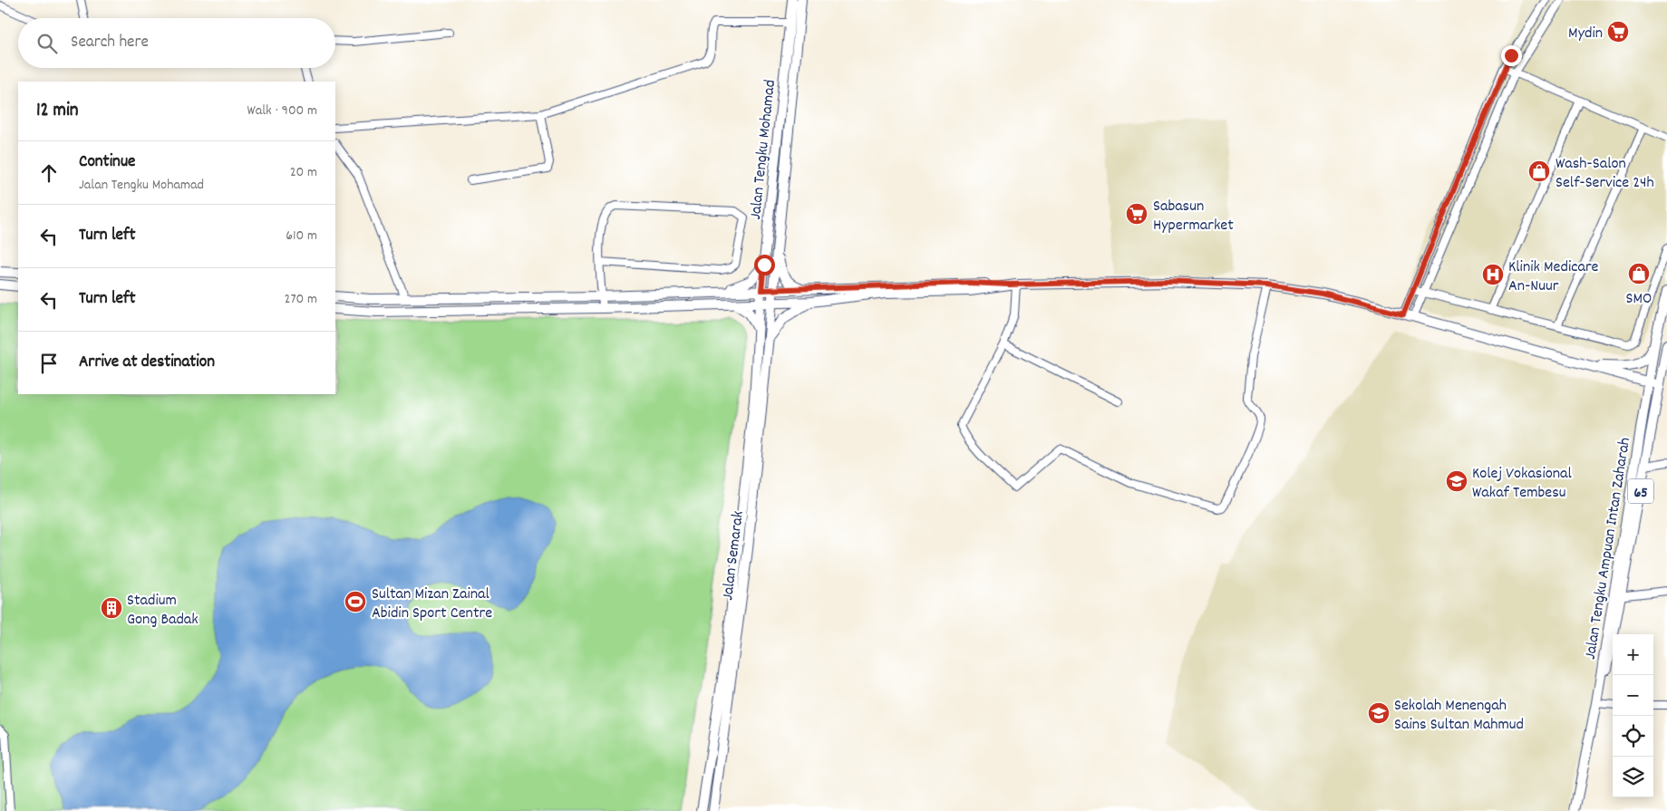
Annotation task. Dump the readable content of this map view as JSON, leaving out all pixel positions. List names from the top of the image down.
{
  "streets": {
    "main road": [
      "Jalan Tengku Mohamad",
      "65",
      "Jalan Tengku Ampuan Intan Zaharah",
      "Jalan Semarak"
    ]
  },
  "crossings": [
    ["Jalan Tengku Mohamad", "Jalan Semarak"]
  ],
  "places": {
    "supermarket": ["Mydin", "Sabasun Hypermarket"],
    "shop": ["Wash-Salon Self-Service 24h", "SMO"],
    "hospital": ["Klinik Medicare An-Nuur"],
    "school or university": ["Kolej Vokasional Wakaf Tembesu", "Sekolah Menengah Sains Sultan Mahmud"],
    "sports": ["Sultan Mizan Zainal Abidin Sport Centre"],
    "building": ["Stadium Gong Badak"]
  },
  "page": {
    "search": "Search here",
    "heading": ["12 min", "Walk · 900 m"],
    "list": [
      ["Continue", "Jalan Tengku Mohamad", "20 m"],
      ["Turn left", "610 m"],
      ["Turn left", "270 m"],
      "Arrive at destination"
    ],
    "map_buttons": ["+", "−"]
  }
}
